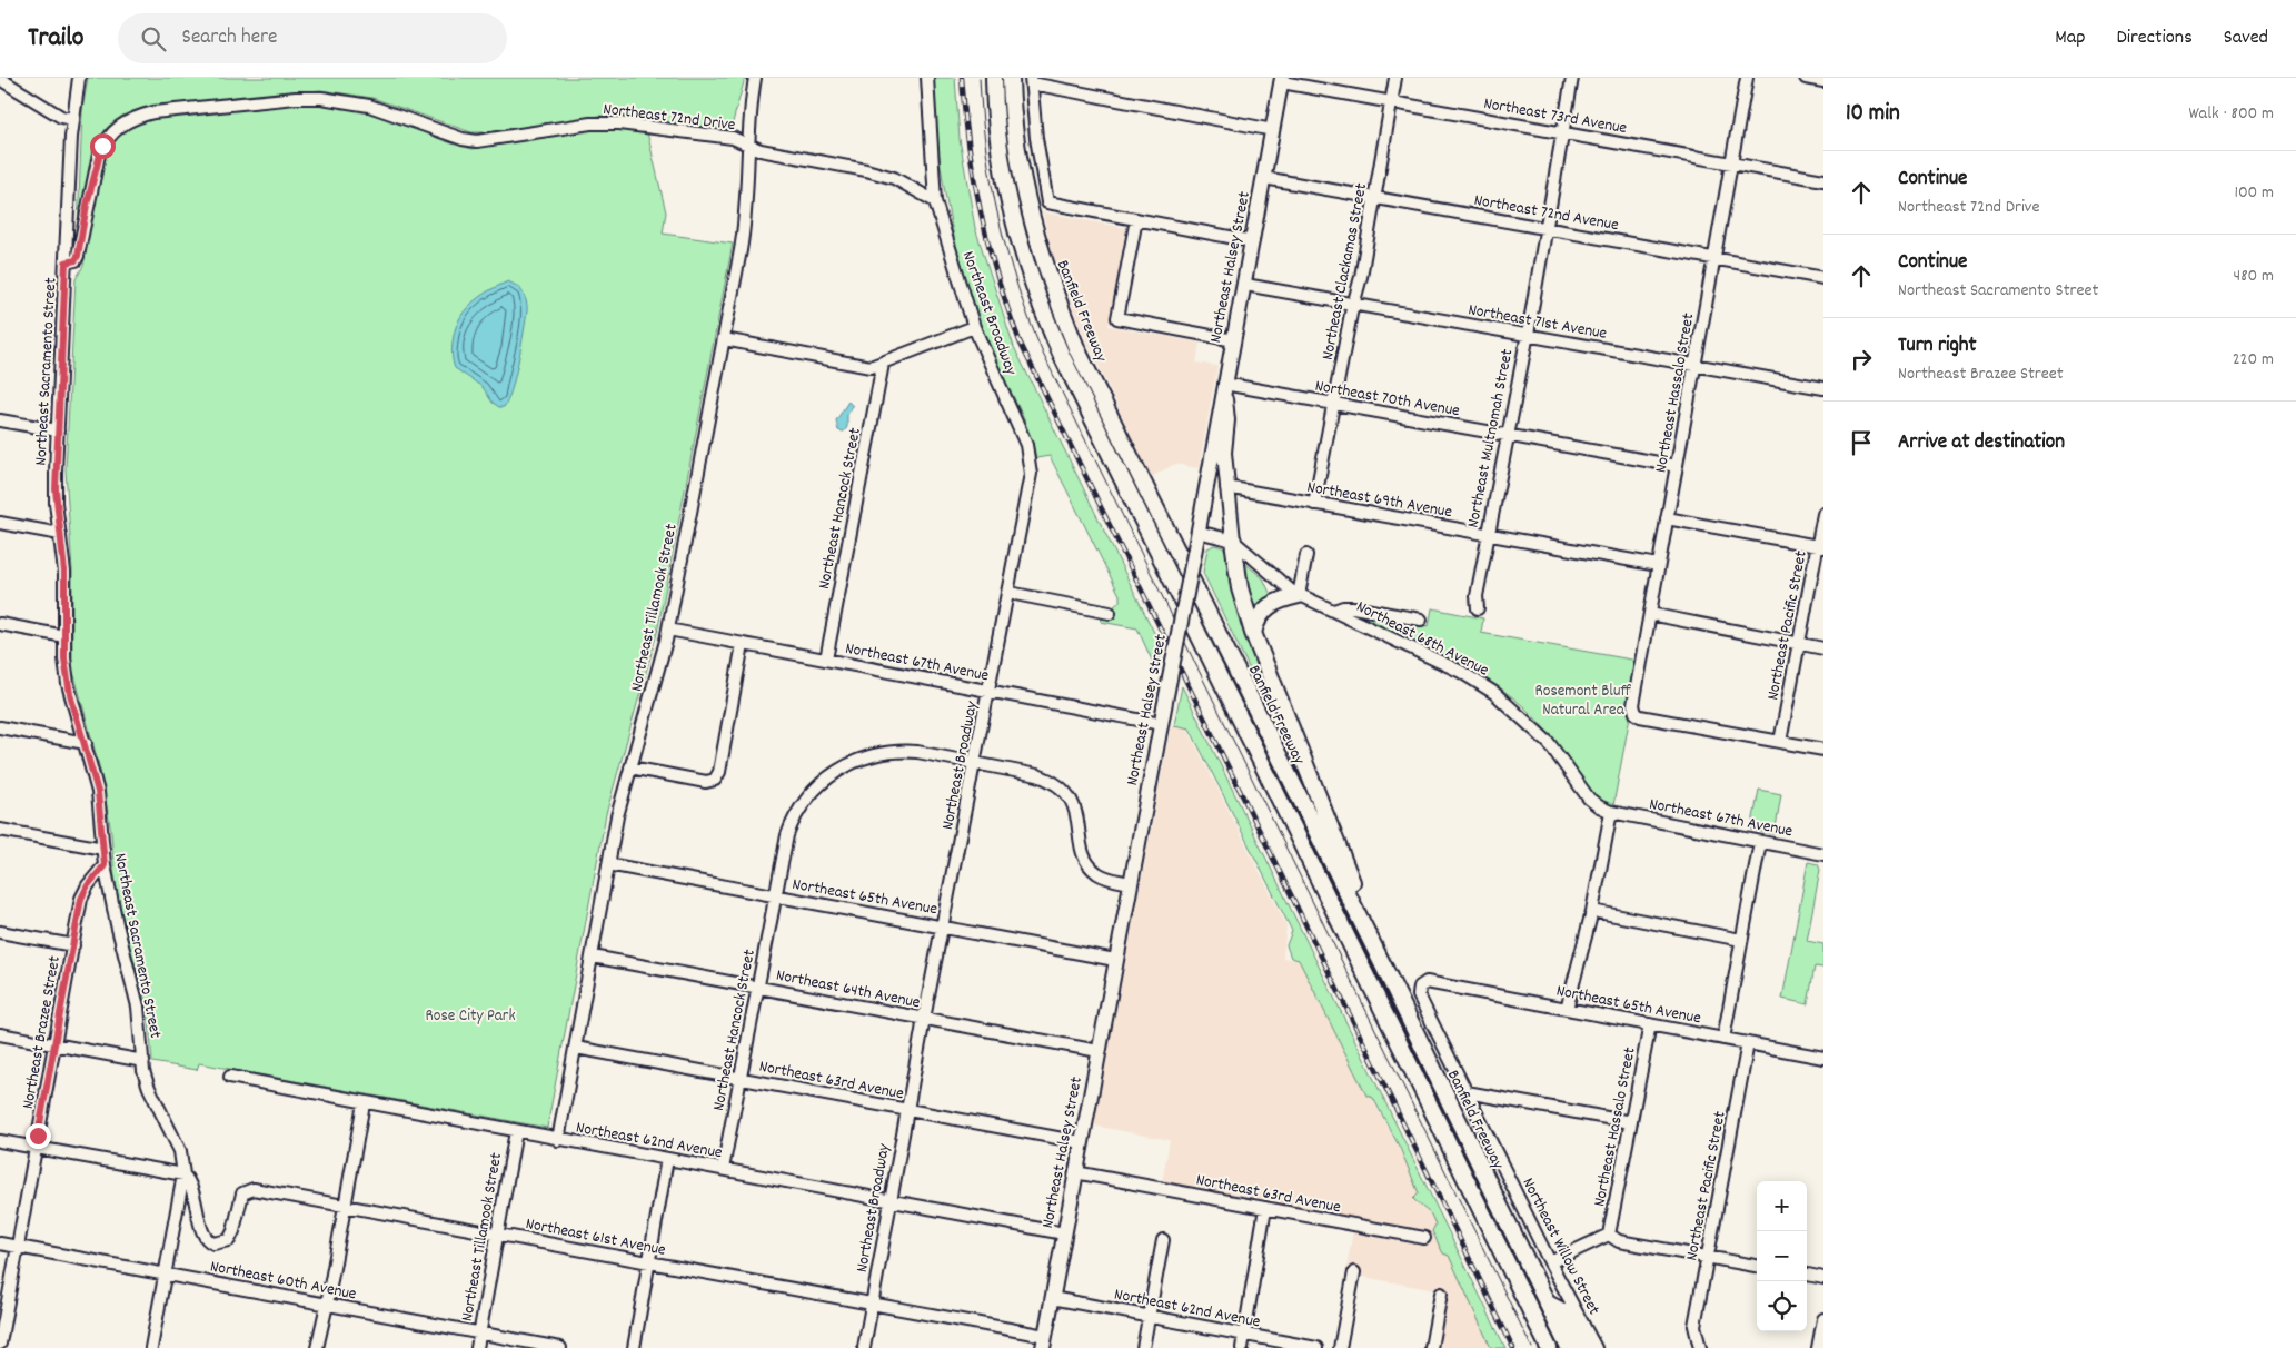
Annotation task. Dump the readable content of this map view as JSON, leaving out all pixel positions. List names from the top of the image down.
{
  "streets": {
    "highway": ["Banfield Freeway"],
    "main road": ["Northeast Halsey Street"],
    "street": [
      "Northeast 73rd Avenue",
      "Northeast 72nd Drive",
      "Northeast 72nd Avenue",
      "Northeast Clackamas Street",
      "Northeast Broadway",
      "Northeast 71st Avenue",
      "Northeast Sacramento Street",
      "Northeast Hassalo Street",
      "Northeast 70th Avenue",
      "Northeast Multnomah Street",
      "Northeast 69th Avenue",
      "Northeast Hancock Street",
      "Northeast Tillamook Street",
      "Northeast Pacific Street",
      "Northeast 68th Avenue",
      "Northeast 67th Avenue",
      "Northeast 65th Avenue",
      "Northeast 64th Avenue",
      "Northeast Brazee Street",
      "Northeast 63rd Avenue",
      "Northeast 62nd Avenue",
      "Northeast 61st Avenue",
      "Northeast Willow Street",
      "Northeast 60th Avenue"
    ]
  },
  "crossings": [
    ["Northeast 73rd Avenue", "Northeast Halsey Street"],
    ["Northeast 73rd Avenue", "Northeast Clackamas Street"],
    ["Northeast 73rd Avenue", "Northeast Hassalo Street"],
    ["Northeast 73rd Avenue", "Northeast Multnomah Street"],
    ["Northeast 72nd Drive", "Northeast Sacramento Street"],
    ["Northeast 72nd Drive", "Northeast Tillamook Street"],
    ["Northeast 72nd Avenue", "Northeast Halsey Street"],
    ["Northeast 72nd Avenue", "Northeast Clackamas Street"],
    ["Northeast 72nd Avenue", "Northeast Hassalo Street"],
    ["Northeast 72nd Avenue", "Northeast Multnomah Street"],
    ["Northeast Halsey Street", "Northeast 71st Avenue"],
    ["Northeast Halsey Street", "Northeast 70th Avenue"],
    ["Northeast Halsey Street", "Northeast Hancock Street"],
    ["Northeast Halsey Street", "Northeast 68th Avenue"],
    ["Northeast Halsey Street", "Northeast 67th Avenue"],
    ["Northeast Halsey Street", "Northeast 65th Avenue"],
    ["Northeast Halsey Street", "Northeast 64th Avenue"],
    ["Northeast Halsey Street", "Northeast 63rd Avenue"],
    ["Northeast Halsey Street", "Northeast 62nd Avenue"],
    ["Northeast Halsey Street", "Northeast 61st Avenue"],
    ["Northeast Clackamas Street", "Northeast 71st Avenue"],
    ["Northeast Clackamas Street", "Northeast 70th Avenue"],
    ["Northeast Clackamas Street", "Northeast 69th Avenue"],
    ["Northeast Broadway", "Northeast Hancock Street"],
    ["Northeast Broadway", "Northeast 67th Avenue"],
    ["Northeast Broadway", "Northeast 65th Avenue"],
    ["Northeast Broadway", "Northeast 64th Avenue"],
    ["Northeast Broadway", "Northeast 63rd Avenue"],
    ["Northeast Broadway", "Northeast 62nd Avenue"],
    ["Northeast Broadway", "Northeast 61st Avenue"],
    ["Northeast 71st Avenue", "Northeast Hassalo Street"],
    ["Northeast 71st Avenue", "Northeast Multnomah Street"],
    ["Northeast Sacramento Street", "Northeast Brazee Street"],
    ["Northeast Sacramento Street", "Northeast 61st Avenue"],
    ["Northeast Sacramento Street", "Northeast 60th Avenue"],
    ["Northeast Hassalo Street", "Northeast 70th Avenue"],
    ["Northeast Hassalo Street", "Northeast 69th Avenue"],
    ["Northeast Hassalo Street", "Northeast Pacific Street"],
    ["Northeast Hassalo Street", "Northeast 65th Avenue"],
    ["Northeast 70th Avenue", "Northeast Multnomah Street"],
    ["Northeast Multnomah Street", "Northeast 69th Avenue"],
    ["Northeast Hancock Street", "Northeast 67th Avenue"],
    ["Northeast Hancock Street", "Northeast 65th Avenue"],
    ["Northeast Hancock Street", "Northeast 64th Avenue"],
    ["Northeast Hancock Street", "Northeast 63rd Avenue"],
    ["Northeast Hancock Street", "Northeast 62nd Avenue"],
    ["Northeast Tillamook Street", "Northeast 67th Avenue"],
    ["Northeast Tillamook Street", "Northeast 65th Avenue"],
    ["Northeast Tillamook Street", "Northeast 64th Avenue"],
    ["Northeast Tillamook Street", "Northeast 63rd Avenue"],
    ["Northeast Tillamook Street", "Northeast 62nd Avenue"],
    ["Northeast Tillamook Street", "Northeast 61st Avenue"],
    ["Northeast Tillamook Street", "Northeast 60th Avenue"],
    ["Northeast Pacific Street", "Northeast 65th Avenue"],
    ["Northeast 68th Avenue", "Northeast 67th Avenue"],
    ["Northeast 65th Avenue", "Northeast Willow Street"],
    ["Northeast Brazee Street", "Northeast 60th Avenue"]
  ],
  "parks": ["Rosemont Bluff Natural Area", "Rose City Park"],
  "page": {
    "header": "Trailo",
    "search": "Search here",
    "nav": ["Map", "Directions", "Saved"],
    "heading": ["10 min", "Walk · 800 m"],
    "list": [
      ["Continue", "Northeast 72nd Drive", "100 m"],
      ["Continue", "Northeast Sacramento Street", "480 m"],
      ["Turn right", "Northeast Brazee Street", "220 m"],
      "Arrive at destination"
    ],
    "map_buttons": ["+", "−"]
  }
}
